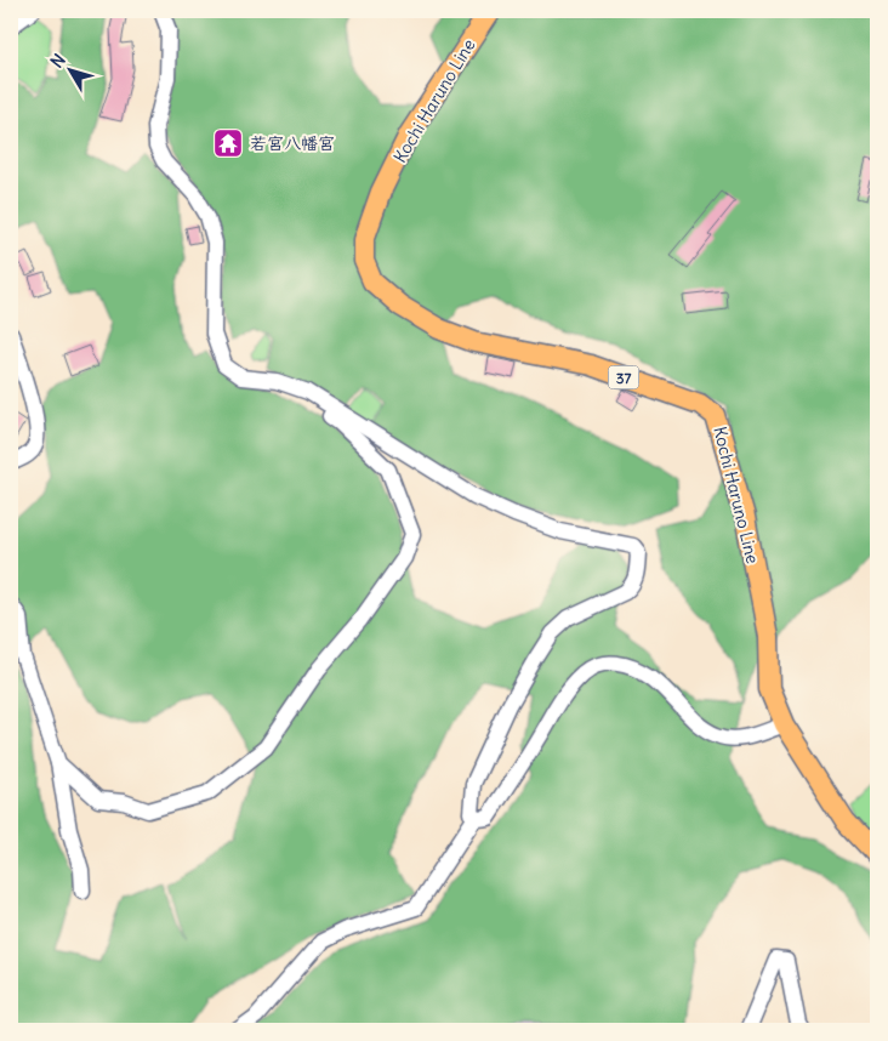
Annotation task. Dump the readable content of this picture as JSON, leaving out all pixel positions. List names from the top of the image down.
{
  "streets": {
    "main road": ["Kochi Haruno Line", "37"]
  },
  "places": {
    "temple": ["若宮八幡宮"]
  },
  "north": "top left"
}
